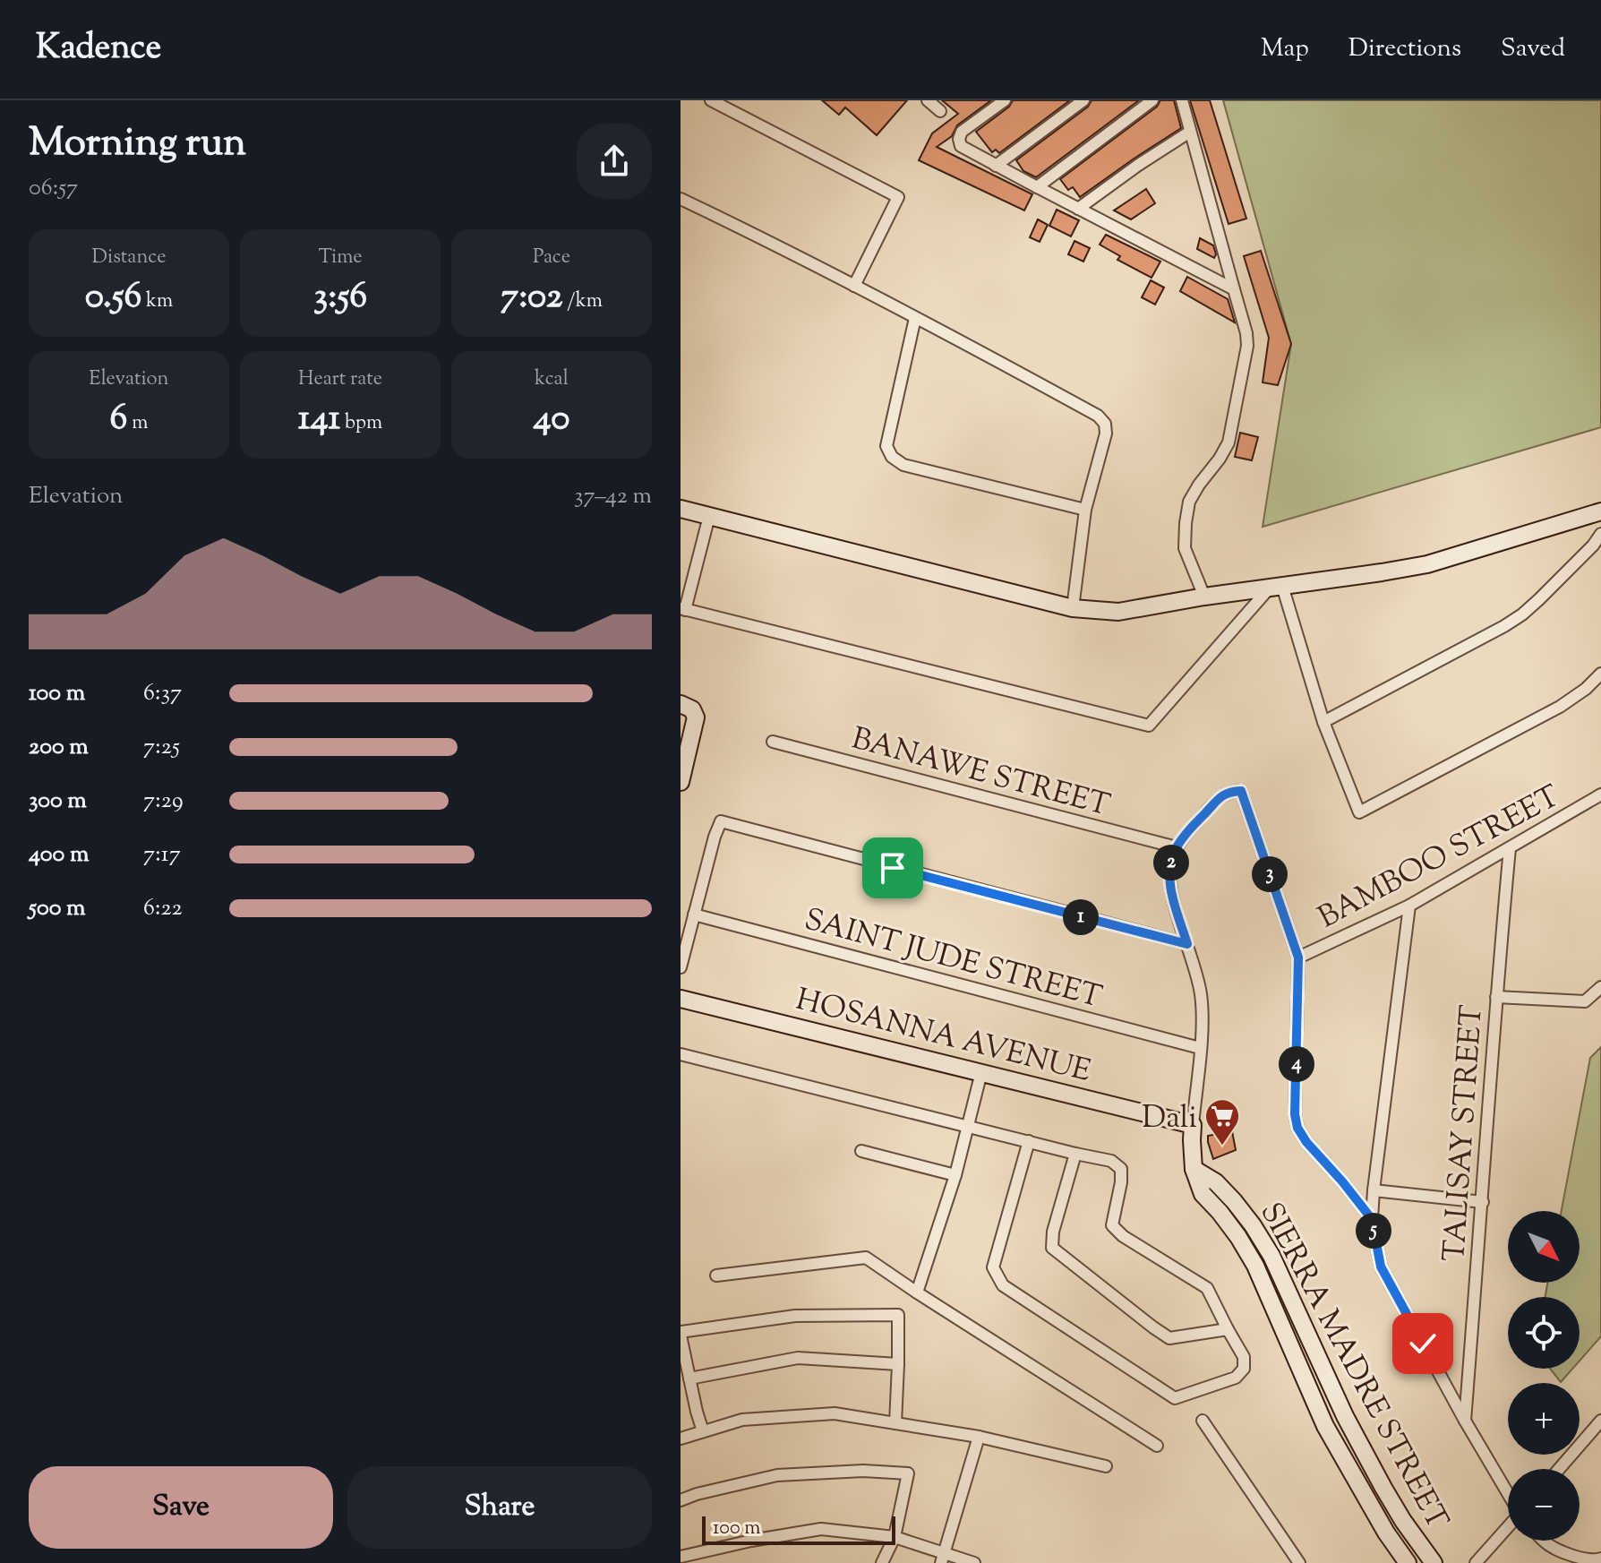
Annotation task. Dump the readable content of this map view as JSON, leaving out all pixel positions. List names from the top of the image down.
{
  "streets": {
    "main road": ["HOSANNA AVENUE", "SIERRA MADRE STREET"],
    "street": [
      "BANAWE STREET",
      "BAMBOO STREET",
      "SAINT JUDE STREET",
      "TALISAY STREET"
    ]
  },
  "crossings": [
    ["BANAWE STREET", "SIERRA MADRE STREET"],
    ["BAMBOO STREET", "TALISAY STREET"],
    ["BAMBOO STREET", "SIERRA MADRE STREET"],
    ["SAINT JUDE STREET", "SIERRA MADRE STREET"],
    ["HOSANNA AVENUE", "SIERRA MADRE STREET"]
  ],
  "places": {
    "supermarket": ["Dali"]
  },
  "scale_bar": "100 m",
  "north": "bottom right",
  "page": {
    "header": "Kadence",
    "nav": ["Map", "Directions", "Saved"],
    "heading": ["Morning run", "06:57"],
    "stats": [
      ["Distance", "0.56 km"],
      ["Time", "3:56"],
      ["Pace", "7:02 /km"],
      ["Elevation", "6 m"],
      ["Heart rate", "141 bpm"],
      ["kcal", "40"]
    ],
    "chart": ["Elevation", "37–42 m"],
    "list": [
      {
        "name": "100 m",
        "note": "6:37"
      },
      {
        "name": "200 m",
        "note": "7:25"
      },
      {
        "name": "300 m",
        "note": "7:29"
      },
      {
        "name": "400 m",
        "note": "7:17"
      },
      {
        "name": "500 m",
        "note": "6:22"
      }
    ],
    "pins": [
      "2",
      "3",
      "1",
      "4",
      "5"
    ],
    "map_buttons": ["+", "−"],
    "buttons": ["Save", "Share"],
    "scale": "100 m"
  }
}
